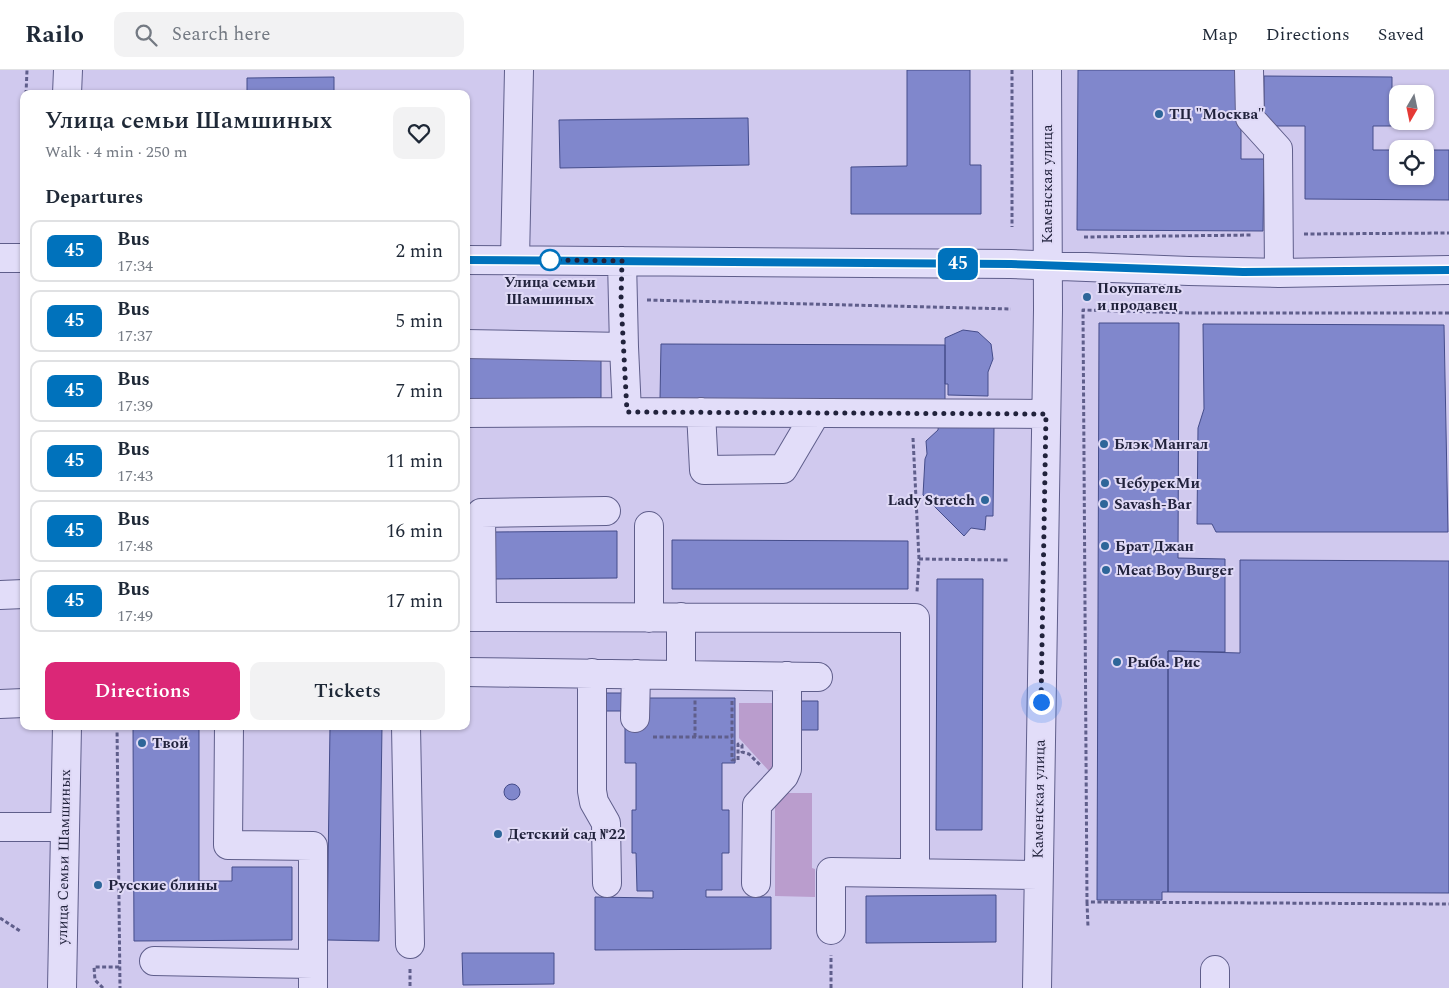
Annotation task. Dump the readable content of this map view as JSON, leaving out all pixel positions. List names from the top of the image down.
{
  "streets": {
    "street": ["Каменская улица", "улица Семьи Шамшиных"]
  },
  "places": [
    "ТЦ \"Москва\"",
    "Улица семьи Шамшиных",
    "Покупатель и продавец",
    "Блэк Мангал",
    "ЧебурекМи",
    "Lady Stretch",
    "Savash-Bar",
    "Брат Джан",
    "Meat Boy Burger",
    "Рыба. Рис",
    "Твой",
    "Детский сад №22",
    "Русские блины"
  ],
  "lines": ["bus line 45"],
  "north": "bottom",
  "page": {
    "header": "Railo",
    "search": "Search here",
    "nav": ["Map", "Directions", "Saved"],
    "on_map": "45",
    "heading": [
      ["Улица семьи Шамшиных", "Walk · 4 min · 250 m"],
      "Departures"
    ],
    "list": [
      {
        "mark": "45",
        "name": "Bus",
        "note": "17:34",
        "value": "2 min"
      },
      {
        "mark": "45",
        "name": "Bus",
        "note": "17:37",
        "value": "5 min"
      },
      {
        "mark": "45",
        "name": "Bus",
        "note": "17:39",
        "value": "7 min"
      },
      {
        "mark": "45",
        "name": "Bus",
        "note": "17:43",
        "value": "11 min"
      },
      {
        "mark": "45",
        "name": "Bus",
        "note": "17:48",
        "value": "16 min"
      },
      {
        "mark": "45",
        "name": "Bus",
        "note": "17:49",
        "value": "17 min"
      }
    ],
    "buttons": ["Directions", "Tickets"]
  }
}
